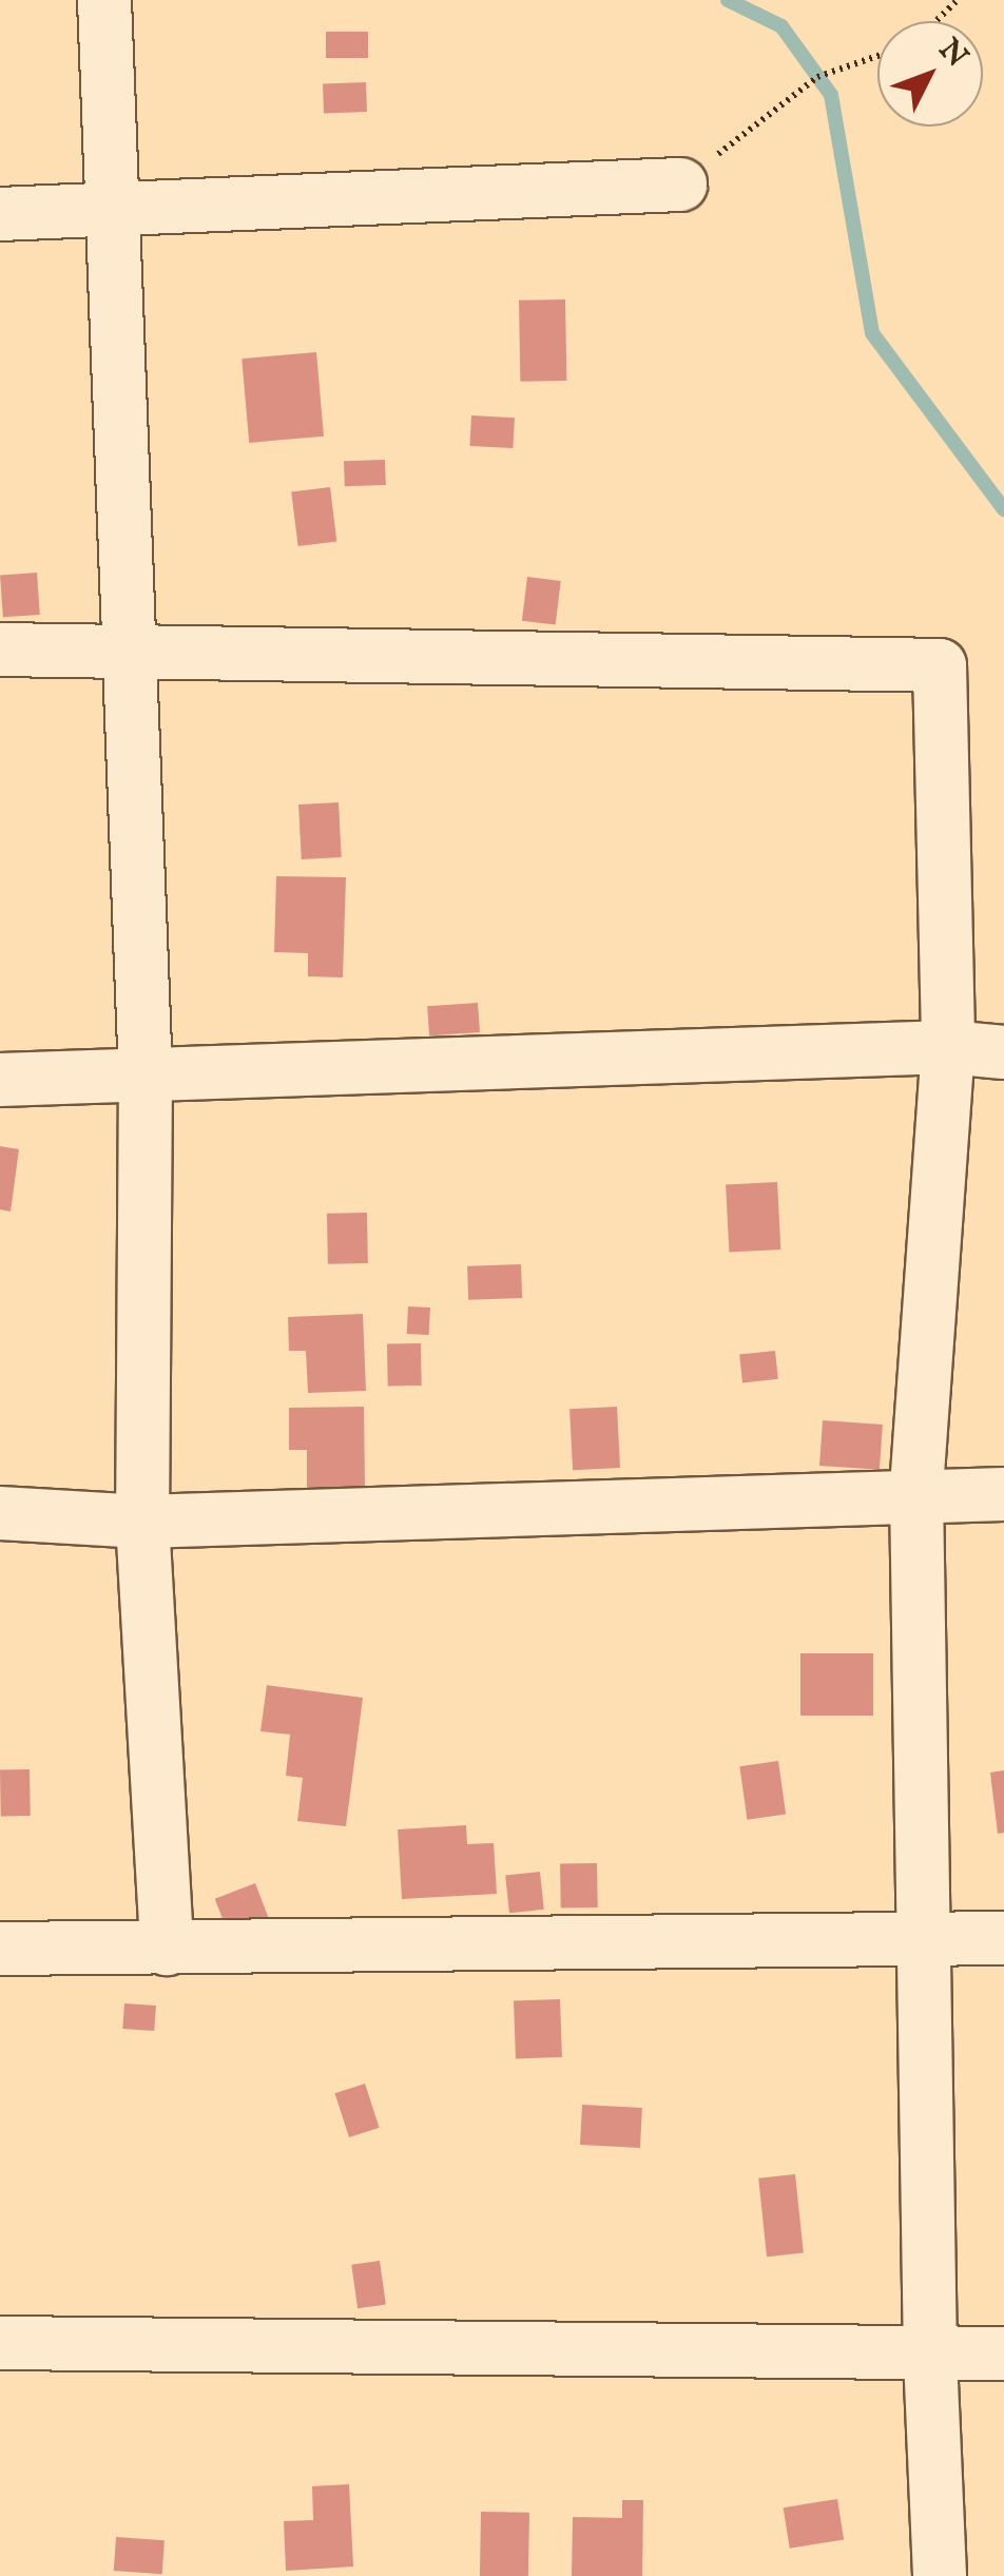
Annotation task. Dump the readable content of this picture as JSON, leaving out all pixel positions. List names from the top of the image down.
{
  "north": "top right"
}
